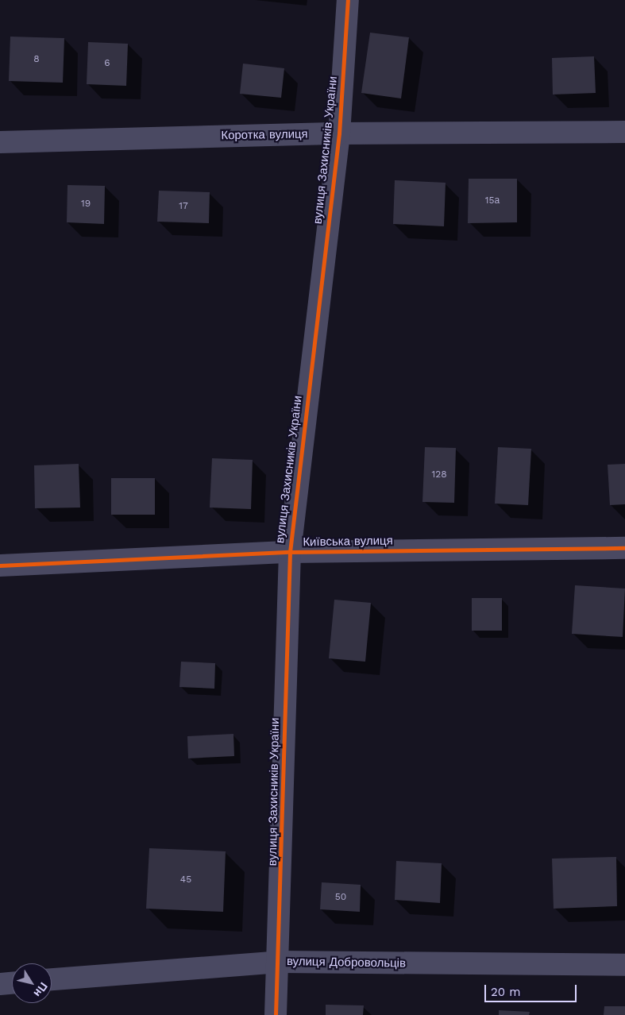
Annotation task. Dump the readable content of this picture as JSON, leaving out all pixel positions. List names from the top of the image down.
{
  "streets": {
    "street": [
      "Коротка вулиця",
      "вулиця Захисників України",
      "Київська вулиця",
      "вулиця Добровольців"
    ]
  },
  "crossings": [
    ["Коротка вулиця", "вулиця Захисників України"],
    ["вулиця Захисників України", "Київська вулиця"],
    ["вулиця Захисників України", "вулиця Добровольців"]
  ],
  "house_numbers": [
    "8",
    "6",
    "15а",
    "19",
    "17",
    "128",
    "45",
    "50"
  ],
  "scale_bar": "20 m",
  "north": "bottom right"
}
